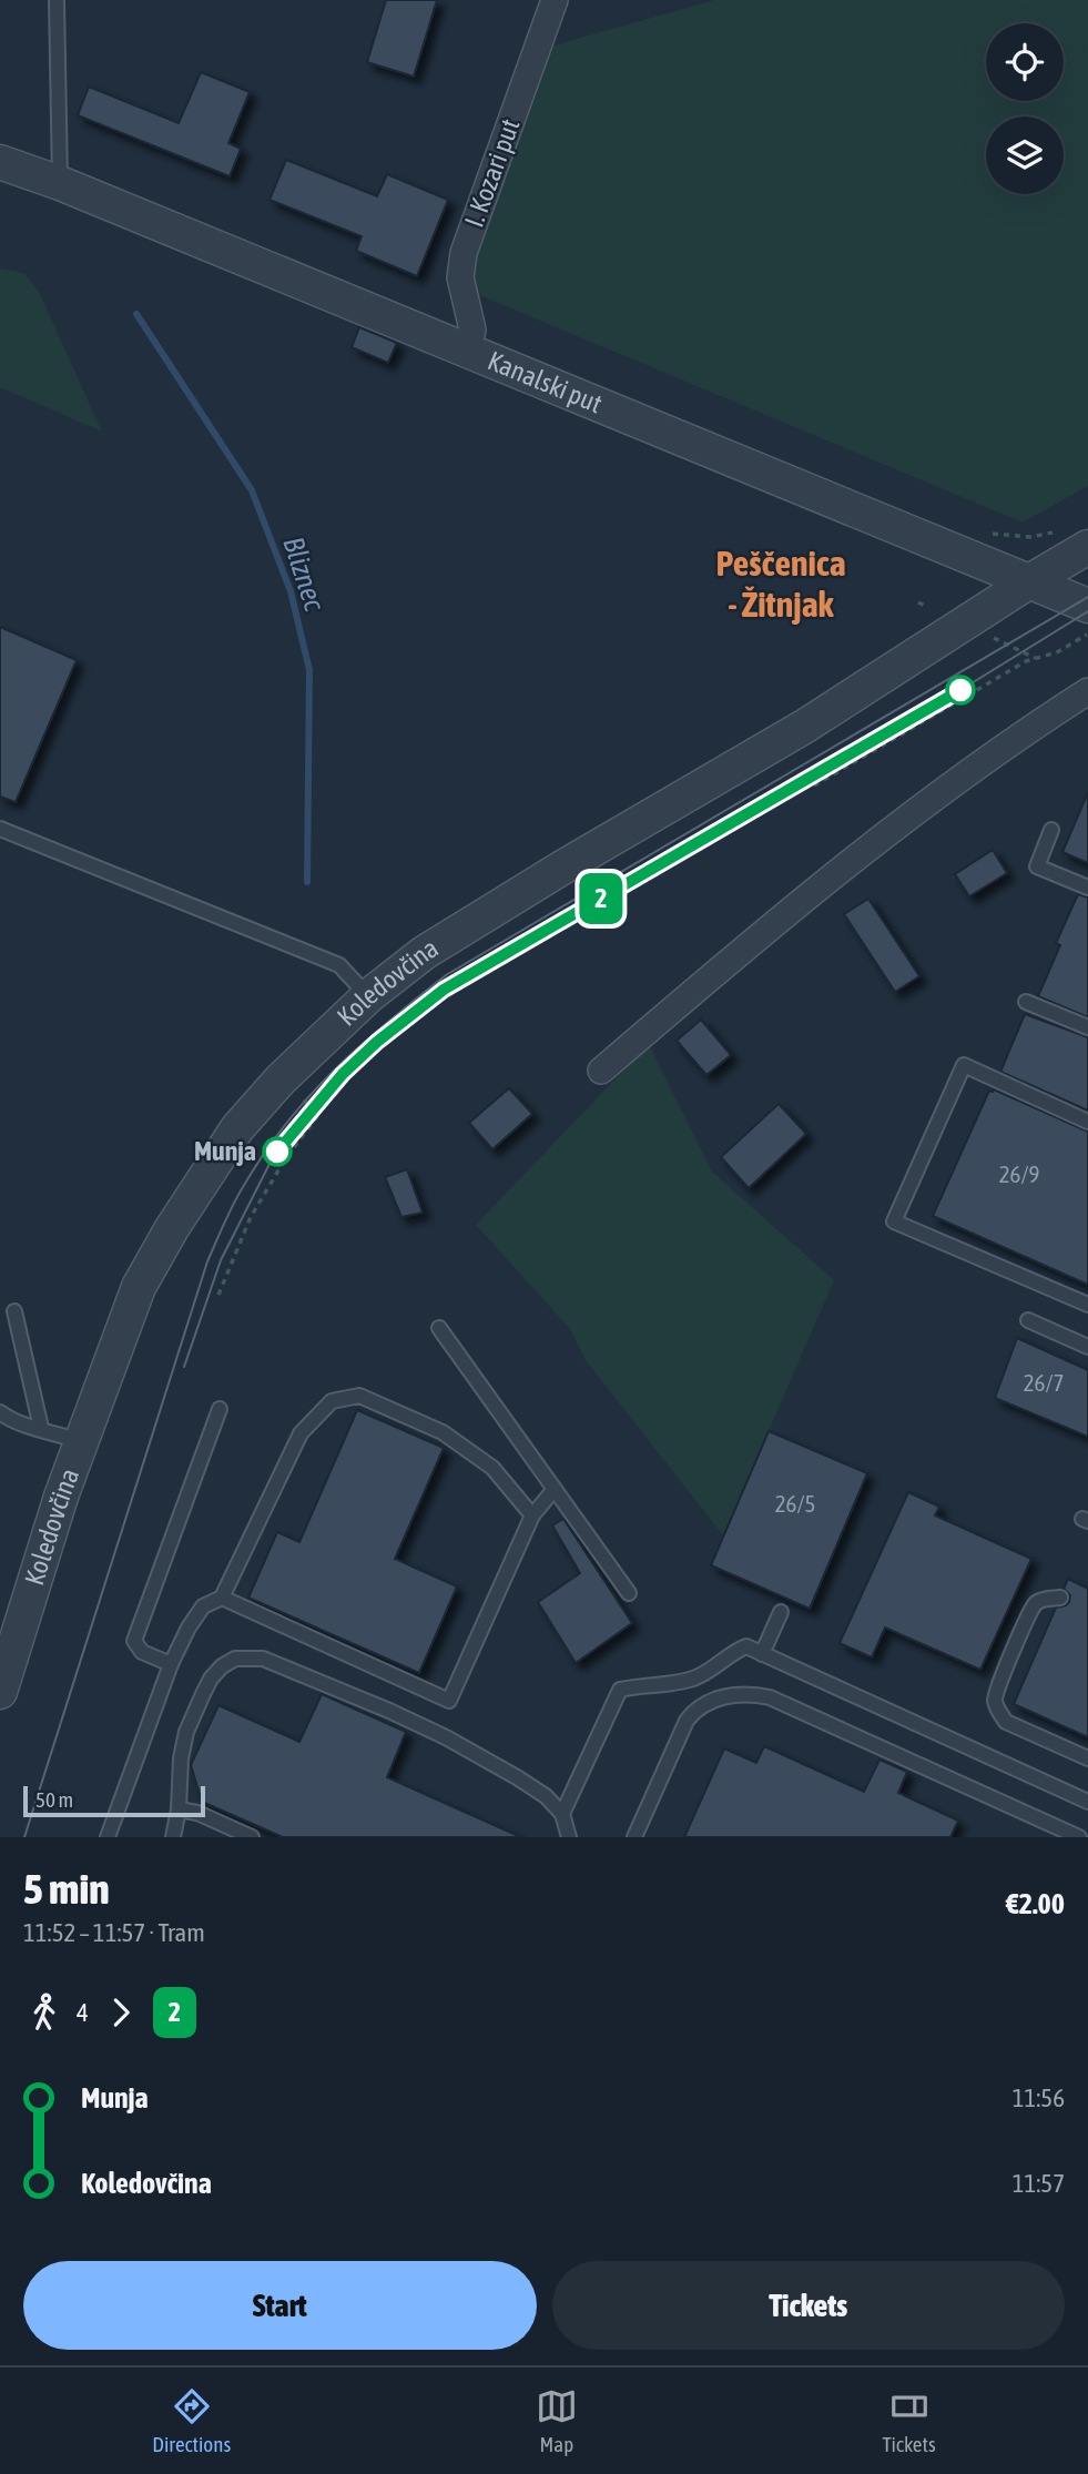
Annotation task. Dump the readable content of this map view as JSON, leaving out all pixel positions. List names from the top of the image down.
{
  "streets": {
    "street": ["I. Kozari put", "Kanalski put", "Koledovčina"]
  },
  "crossings": [
    ["I. Kozari put", "Kanalski put"],
    ["Kanalski put", "Koledovčina"]
  ],
  "districts": ["Peščenica - Žitnjak"],
  "water": ["Bliznec"],
  "places": ["Munja"],
  "lines": ["tram line 2"],
  "house_numbers": ["26/9", "26/7", "26/5"],
  "scale_bar": "50 m",
  "page": {
    "on_map": "2",
    "scale": "50 m",
    "heading": ["5 min", "11:52 – 11:57 · Tram", "€2.00"],
    "legs": ["4", "2"],
    "list": [
      {
        "name": "Munja",
        "value": "11:56"
      },
      {
        "name": "Koledovčina",
        "value": "11:57"
      }
    ],
    "buttons": ["Start", "Tickets"],
    "tabs": ["Directions", "Map", "Tickets"]
  }
}
